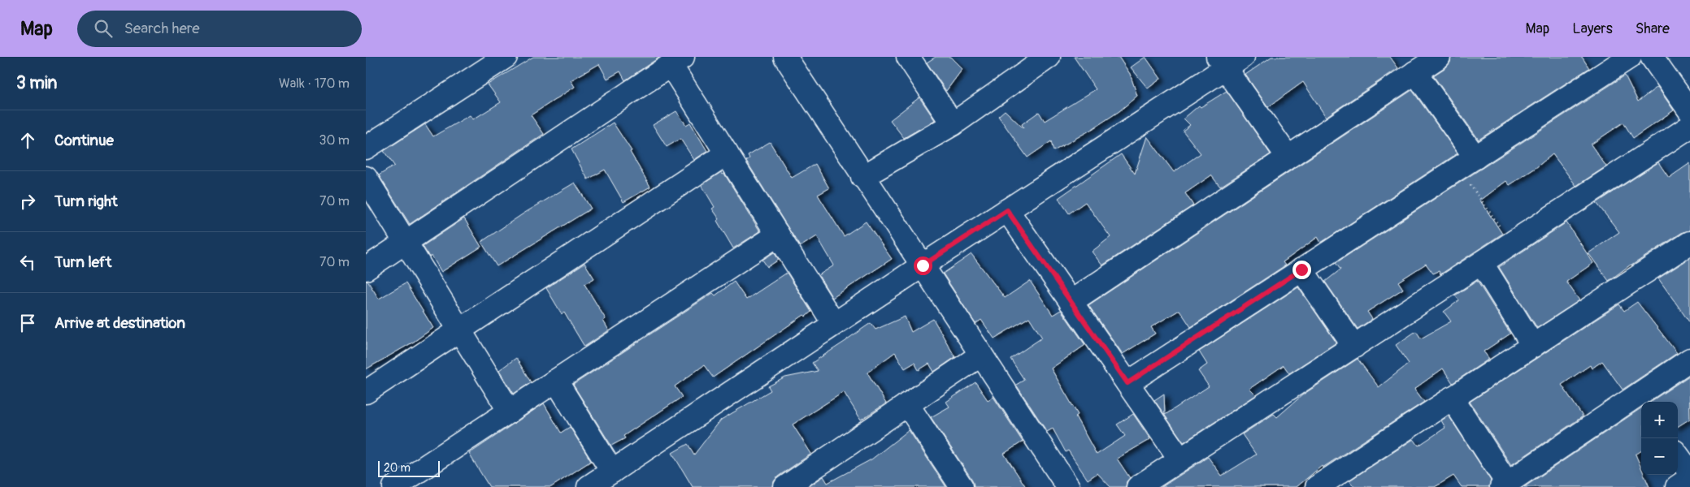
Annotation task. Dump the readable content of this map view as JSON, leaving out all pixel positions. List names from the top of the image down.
{
  "scale_bar": "20 m",
  "page": {
    "header": "Map",
    "search": "Search here",
    "nav": ["Map", "Layers", "Share"],
    "heading": ["3 min", "Walk · 170 m"],
    "list": [
      ["Continue", "30 m"],
      ["Turn right", "70 m"],
      ["Turn left", "70 m"],
      "Arrive at destination"
    ],
    "map_buttons": ["+", "−"],
    "scale": "20 m"
  }
}
